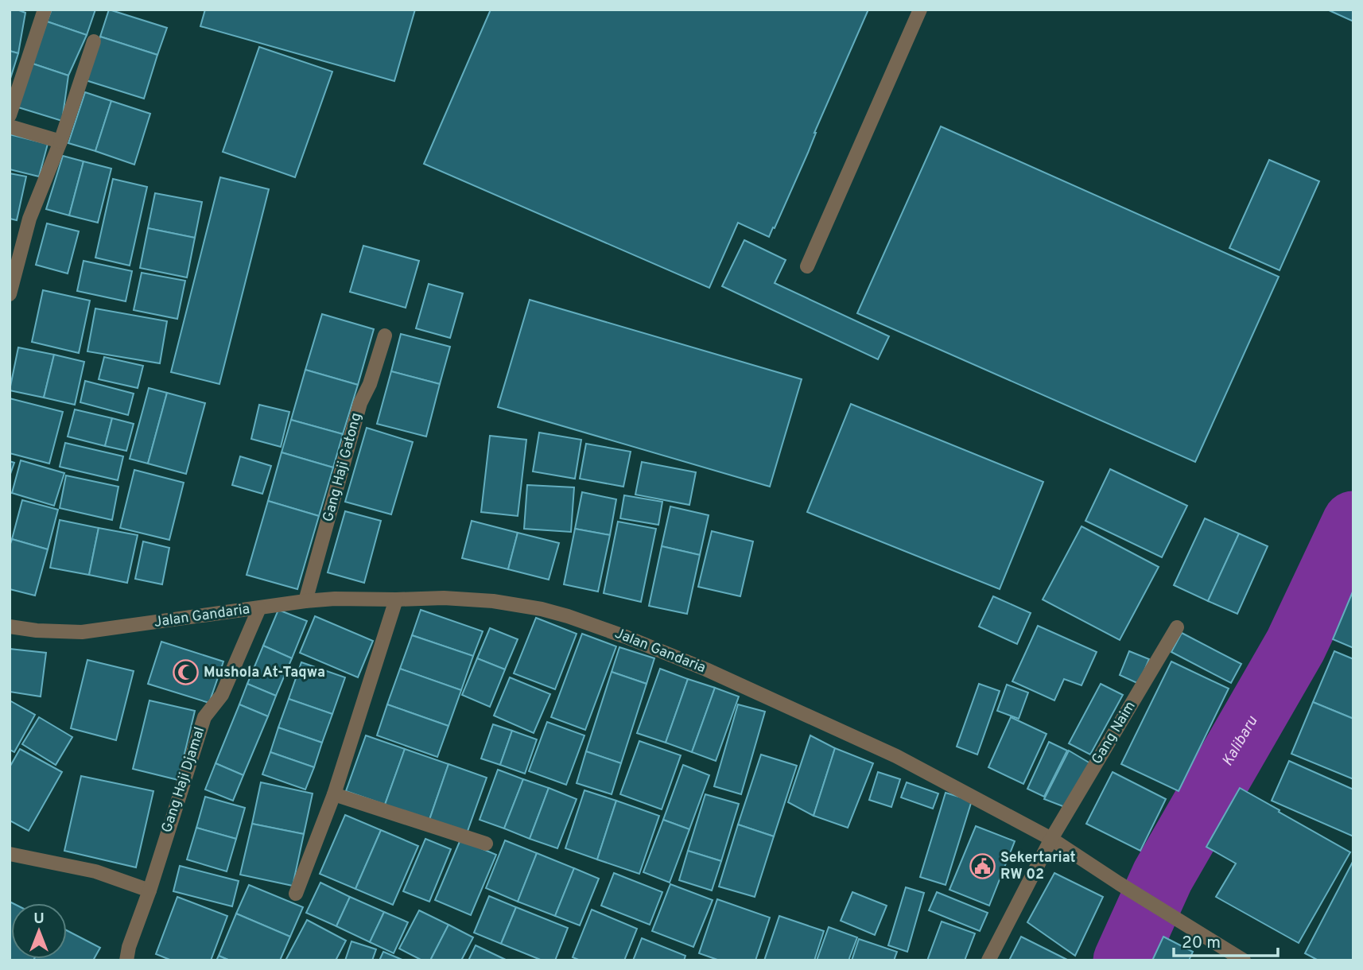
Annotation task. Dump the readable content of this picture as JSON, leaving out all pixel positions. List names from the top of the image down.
{
  "streets": {
    "street": [
      "Gang Haji Gatong",
      "Jalan Gandaria",
      "Gang Naim",
      "Gang Haji Djamal"
    ]
  },
  "crossings": [
    ["Gang Haji Gatong", "Jalan Gandaria"],
    ["Jalan Gandaria", "Gang Naim"],
    ["Jalan Gandaria", "Gang Haji Djamal"]
  ],
  "water": ["Kalibaru"],
  "places": {
    "mosque": ["Mushola At-Taqwa"],
    "public building": ["Sekertariat RW 02"]
  },
  "scale_bar": "20 m",
  "north": "top"
}
